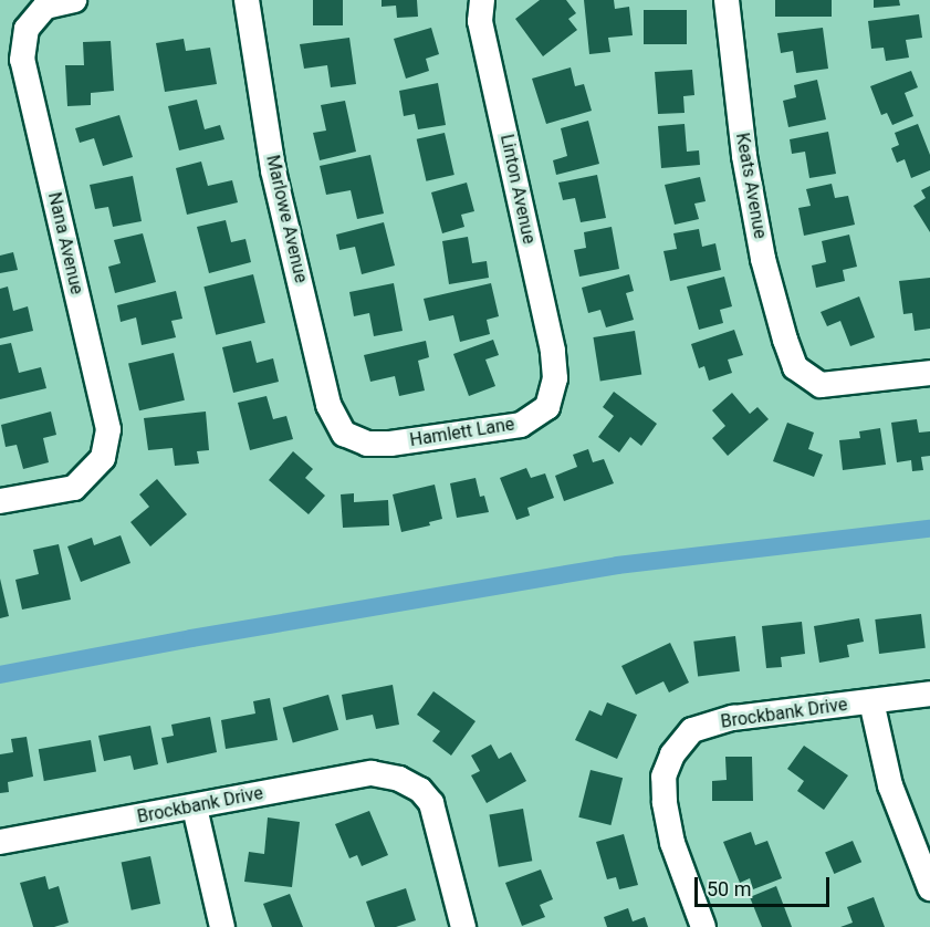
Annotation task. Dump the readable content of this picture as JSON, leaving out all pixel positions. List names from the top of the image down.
{
  "streets": {
    "street": [
      "Keats Avenue",
      "Linton Avenue",
      "Marlowe Avenue",
      "Nana Avenue",
      "Hamlett Lane",
      "Brockbank Drive"
    ]
  },
  "crossings": [
    ["Linton Avenue", "Hamlett Lane"],
    ["Marlowe Avenue", "Hamlett Lane"]
  ],
  "scale_bar": "50 m"
}
